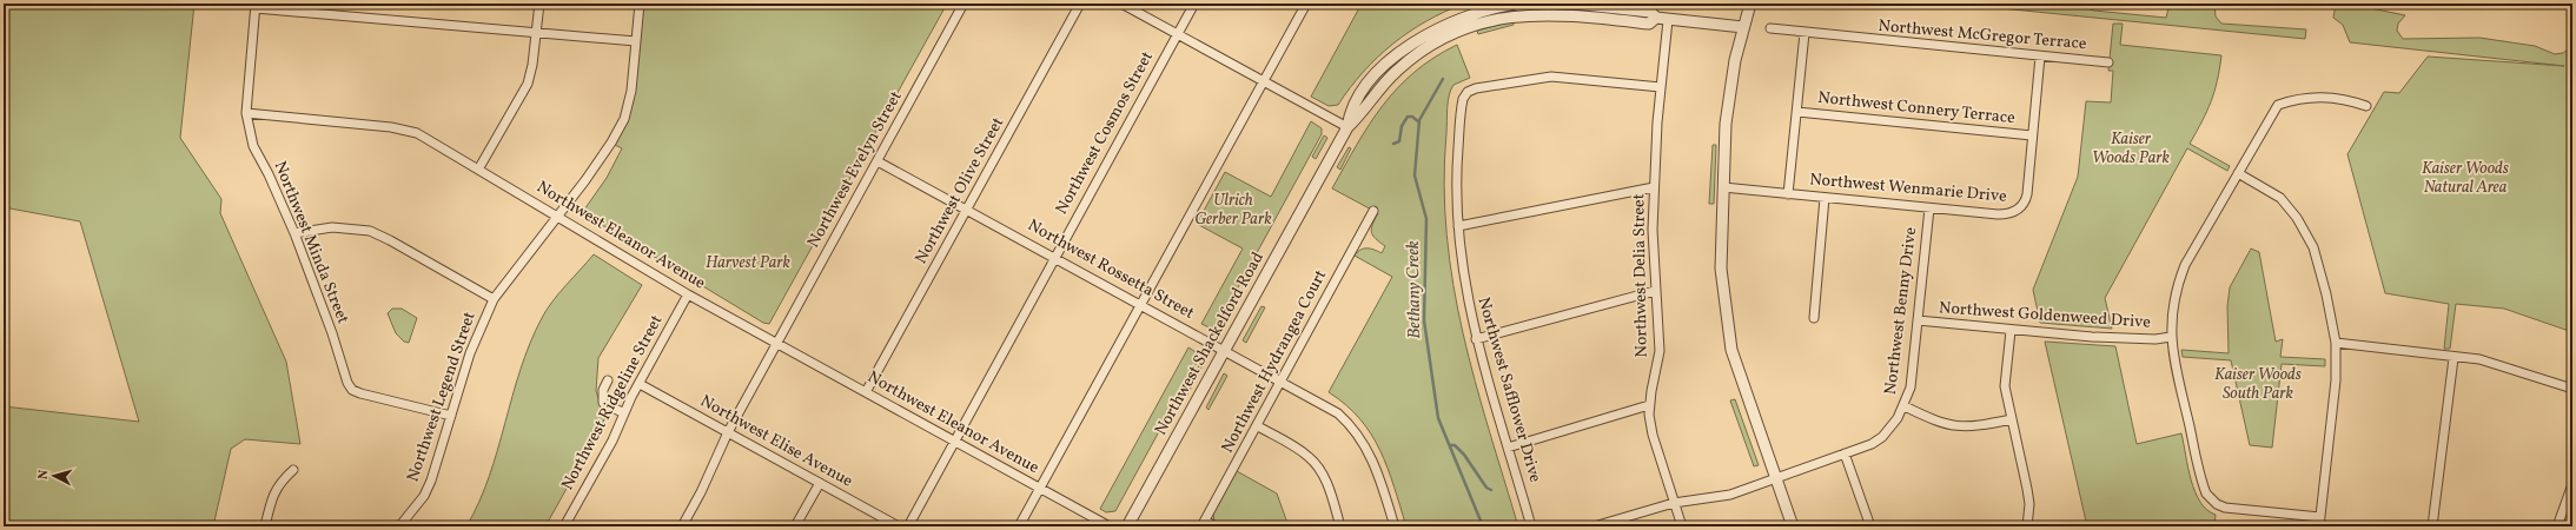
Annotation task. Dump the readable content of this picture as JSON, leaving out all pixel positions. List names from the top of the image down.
{
  "streets": {
    "street": [
      "Northwest McGregor Terrace",
      "Northwest Connery Terrace",
      "Northwest Cosmos Street",
      "Northwest Evelyn Street",
      "Northwest Wenmarie Drive",
      "Northwest Olive Street",
      "Northwest Eleanor Avenue",
      "Northwest Minda Street",
      "Northwest Rossetta Street",
      "Northwest Delia Street",
      "Northwest Benny Drive",
      "Northwest Goldenweed Drive",
      "Northwest Shackelford Road",
      "Northwest Hydrangea Court",
      "Northwest Safflower Drive",
      "Northwest Legend Street",
      "Northwest Ridgeline Street",
      "Northwest Elise Avenue"
    ]
  },
  "crossings": [
    ["Northwest McGregor Terrace", "Northwest Wenmarie Drive"],
    ["Northwest Connery Terrace", "Northwest Wenmarie Drive"],
    ["Northwest Cosmos Street", "Northwest Eleanor Avenue"],
    ["Northwest Cosmos Street", "Northwest Rossetta Street"],
    ["Northwest Evelyn Street", "Northwest Eleanor Avenue"],
    ["Northwest Evelyn Street", "Northwest Rossetta Street"],
    ["Northwest Evelyn Street", "Northwest Elise Avenue"],
    ["Northwest Wenmarie Drive", "Northwest Benny Drive"],
    ["Northwest Olive Street", "Northwest Eleanor Avenue"],
    ["Northwest Olive Street", "Northwest Rossetta Street"],
    ["Northwest Eleanor Avenue", "Northwest Minda Street"],
    ["Northwest Eleanor Avenue", "Northwest Legend Street"],
    ["Northwest Eleanor Avenue", "Northwest Ridgeline Street"],
    ["Northwest Minda Street", "Northwest Legend Street"],
    ["Northwest Rossetta Street", "Northwest Shackelford Road"],
    ["Northwest Rossetta Street", "Northwest Hydrangea Court"],
    ["Northwest Delia Street", "Northwest Shackelford Road"],
    ["Northwest Delia Street", "Northwest Safflower Drive"],
    ["Northwest Benny Drive", "Northwest Goldenweed Drive"],
    ["Northwest Ridgeline Street", "Northwest Elise Avenue"]
  ],
  "water": ["Bethany Creek"],
  "parks": [
    "Kaiser Woods Park",
    "Kaiser Woods Natural Area",
    "Ulrich Gerber Park",
    "Harvest Park",
    "Kaiser Woods South Park"
  ],
  "north": "left"
}
